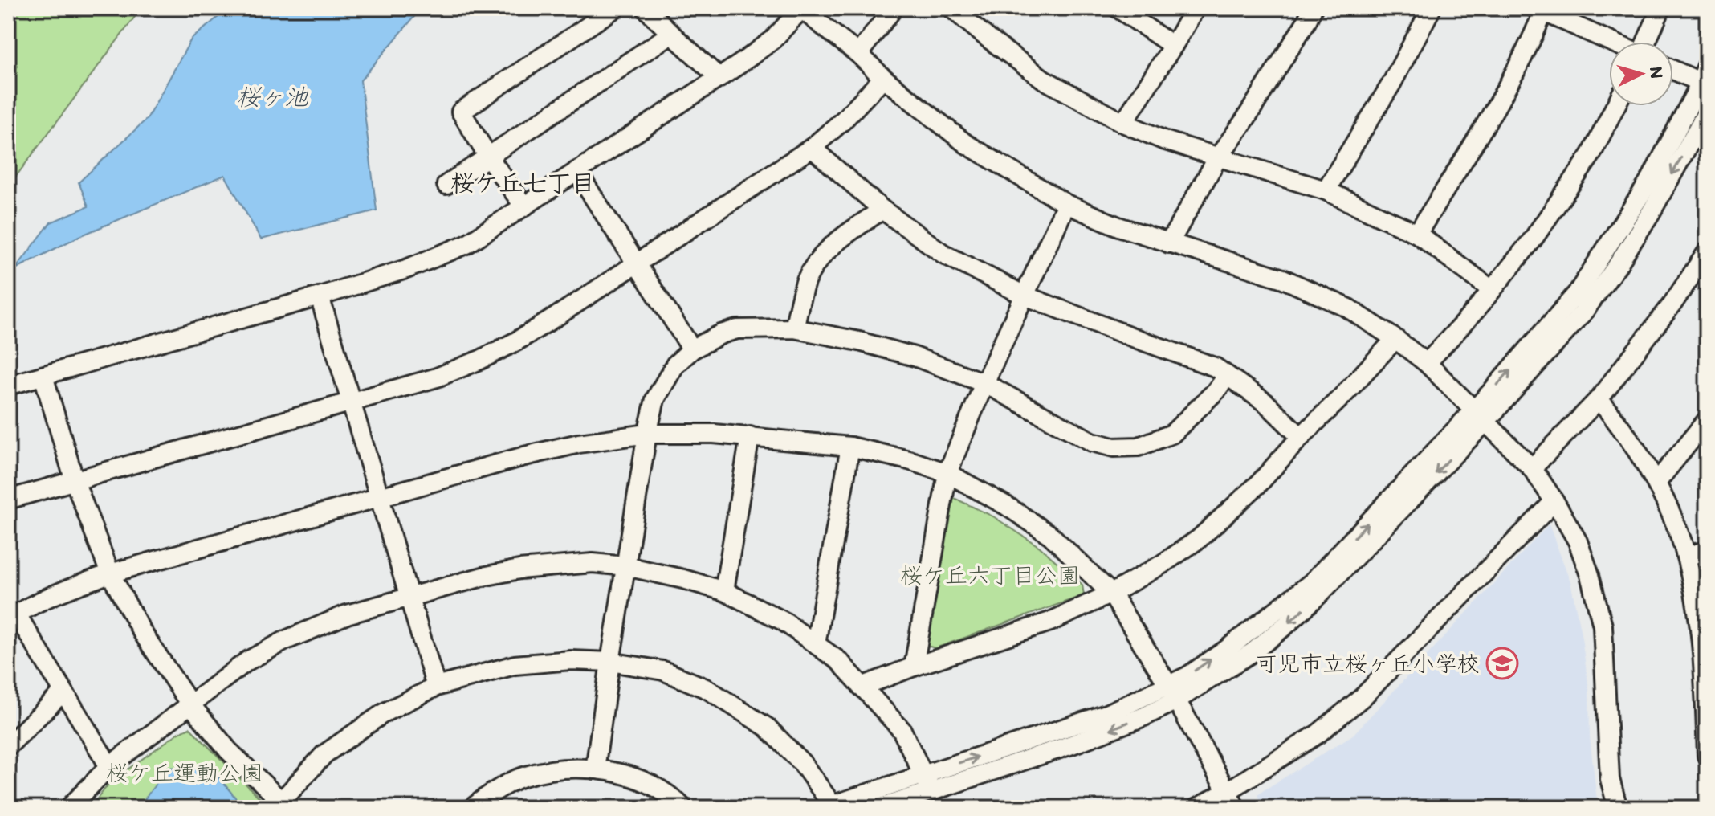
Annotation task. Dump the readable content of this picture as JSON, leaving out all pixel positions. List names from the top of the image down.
{
  "districts": ["桜ケ丘七丁目"],
  "water": ["桜ヶ池"],
  "parks": ["桜ケ丘六丁目公園", "桜ケ丘運動公園"],
  "places": {
    "school or university": ["可児市立桜ヶ丘小学校"]
  },
  "north": "right"
}
